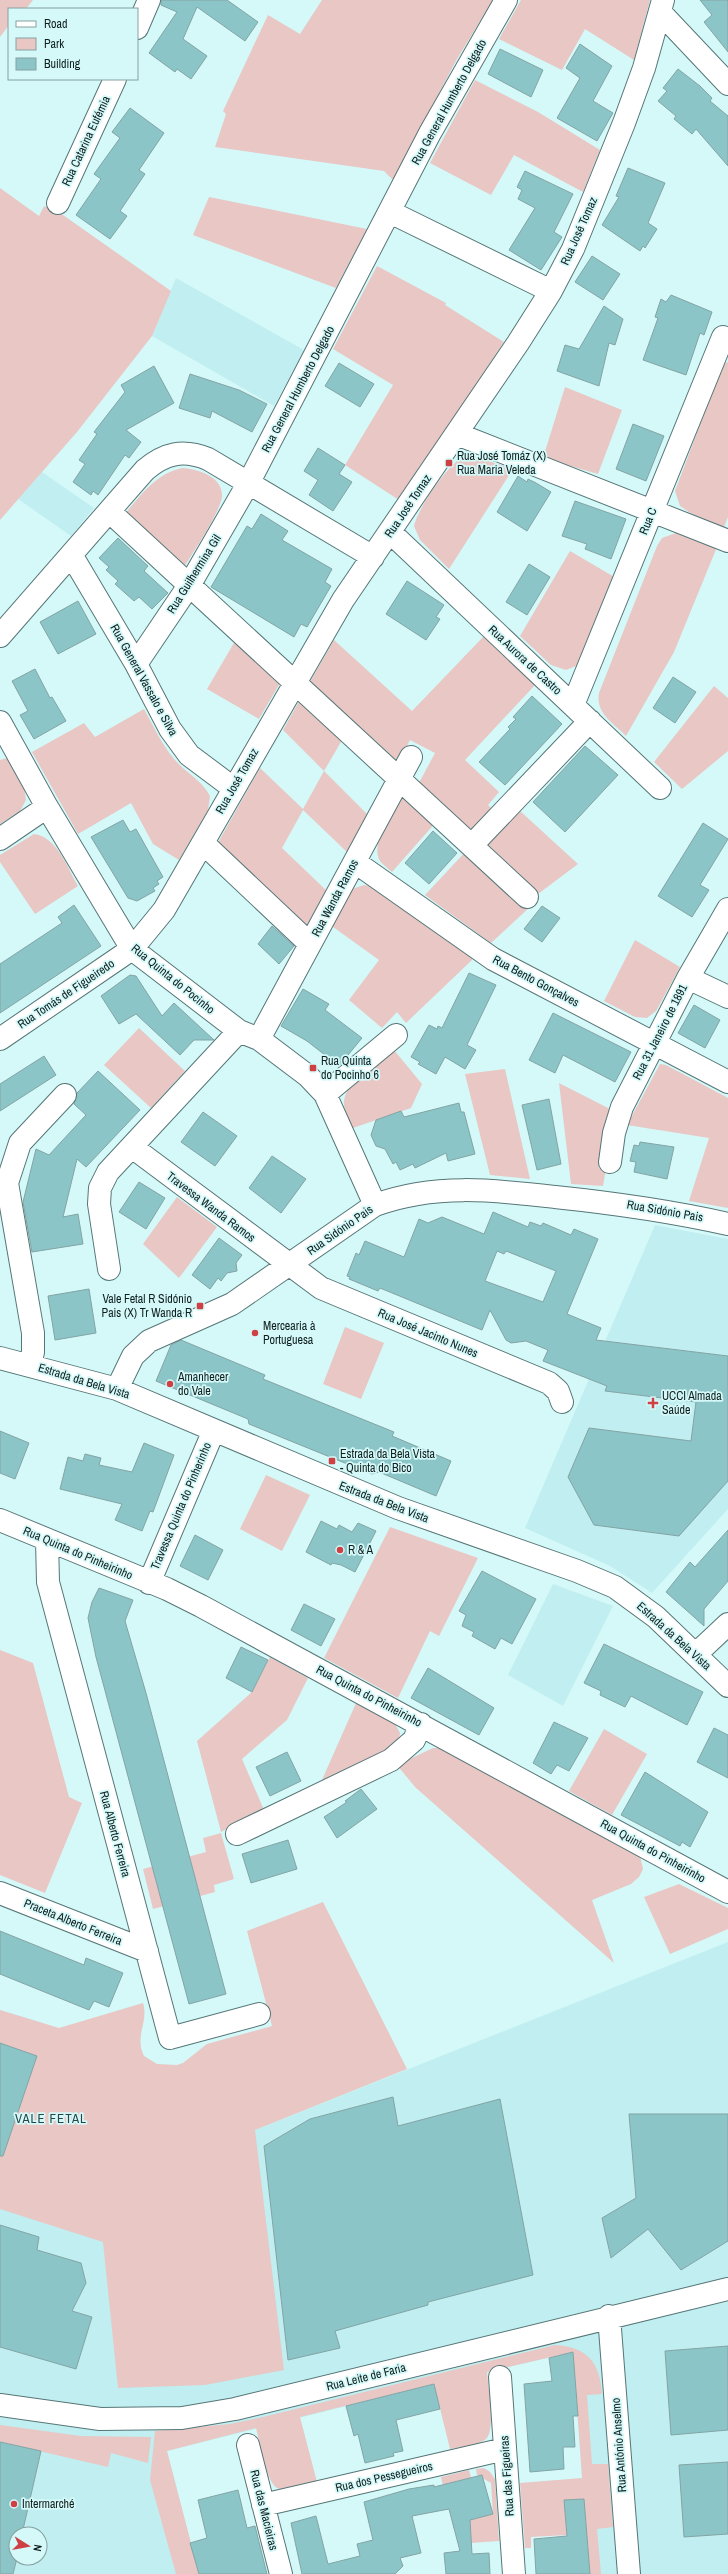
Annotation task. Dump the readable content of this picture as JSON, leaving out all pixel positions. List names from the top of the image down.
{
  "streets": {
    "street": [
      "Rua General Humberto Delgado",
      "Rua Catarina Eufémia",
      "Rua José Tomaz",
      "Rua C",
      "Rua Guilhermina Gil",
      "Rua Aurora de Castro",
      "Rua General Vassalo e Silva",
      "Rua Wanda Ramos",
      "Rua Quinta do Pocinho",
      "Rua Bento Gonçalves",
      "Rua Tomás de Figueiredo",
      "Rua 31 Janeiro de 1891",
      "Travessa Wanda Ramos",
      "Rua Sidónio Pais",
      "Rua José Jacinto Nunes",
      "Estrada da Bela Vista",
      "Travessa Quinta do Pinherinho",
      "Rua Quinta do Pinheirinho",
      "Rua Alberto Ferreira",
      "Praceta Alberto Ferreira",
      "Rua Leite de Faria",
      "Rua António Anselmo",
      "Rua das Figueiras",
      "Rua dos Pessegueiros",
      "Rua das Macieiras"
    ]
  },
  "crossings": [
    ["Rua General Humberto Delgado", "Rua Guilhermina Gil"],
    ["Rua José Tomaz", "Rua Aurora de Castro"],
    ["Rua José Tomaz", "Rua General Vassalo e Silva"],
    ["Rua José Tomaz", "Rua Quinta do Pocinho"],
    ["Rua José Tomaz", "Rua Tomás de Figueiredo"],
    ["Rua C", "Rua Aurora de Castro"],
    ["Rua Guilhermina Gil", "Rua General Vassalo e Silva"],
    ["Rua Wanda Ramos", "Rua Quinta do Pocinho"],
    ["Rua Wanda Ramos", "Rua Bento Gonçalves"],
    ["Rua Quinta do Pocinho", "Rua Tomás de Figueiredo"],
    ["Rua Quinta do Pocinho", "Rua Sidónio Pais"],
    ["Rua Bento Gonçalves", "Rua 31 Janeiro de 1891"],
    ["Travessa Wanda Ramos", "Rua Sidónio Pais"],
    ["Travessa Wanda Ramos", "Rua José Jacinto Nunes"],
    ["Rua Sidónio Pais", "Rua José Jacinto Nunes"],
    ["Rua Sidónio Pais", "Estrada da Bela Vista"],
    ["Estrada da Bela Vista", "Travessa Quinta do Pinherinho"],
    ["Travessa Quinta do Pinherinho", "Rua Quinta do Pinheirinho"],
    ["Rua Quinta do Pinheirinho", "Rua Alberto Ferreira"],
    ["Rua Alberto Ferreira", "Praceta Alberto Ferreira"],
    ["Rua Leite de Faria", "Rua António Anselmo"],
    ["Rua das Figueiras", "Rua dos Pessegueiros"],
    ["Rua dos Pessegueiros", "Rua das Macieiras"]
  ],
  "districts": ["VALE FETAL"],
  "places": {
    "transit": [
      "Rua José Tomáz (X) Rua Maria Veleda",
      "Rua Quinta do Pocinho 6",
      "Vale Fetal R Sidónio Pais (X) Tr Wanda R",
      "Estrada da Bela Vista - Quinta do Bico"
    ],
    "other": [
      "Mercearia à Portuguesa",
      "Amanhecer do Vale",
      "R & A",
      "Intermarché"
    ],
    "health": ["UCCI Almada Saúde"]
  },
  "legend": ["Road", "Park", "Building"],
  "north": "right"
}
